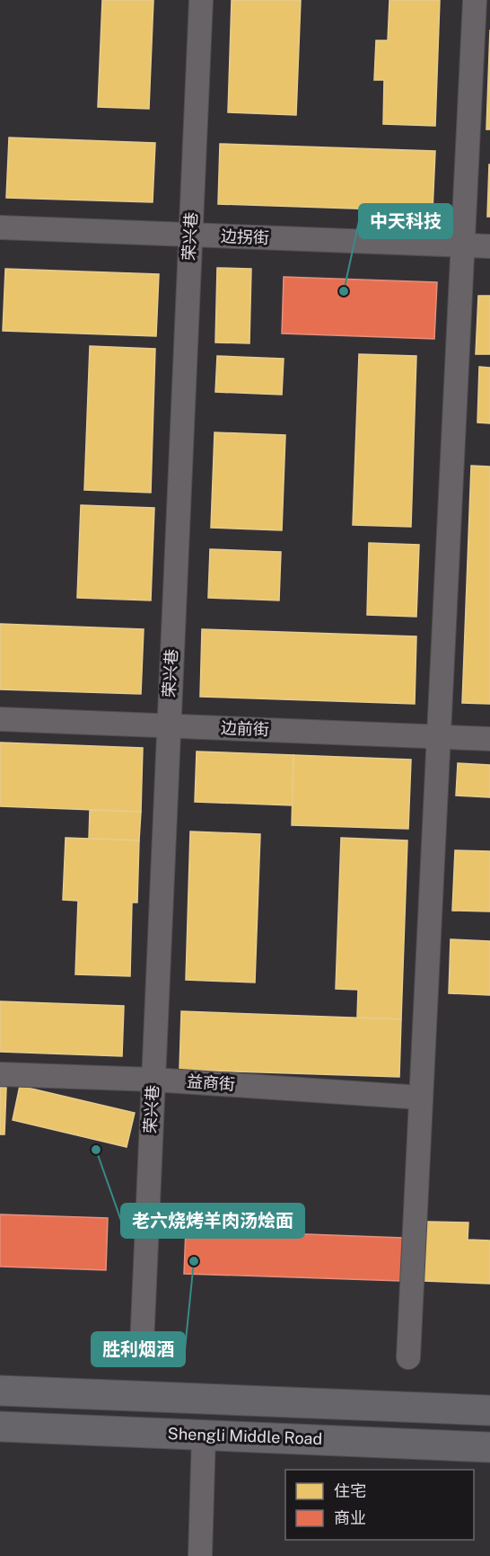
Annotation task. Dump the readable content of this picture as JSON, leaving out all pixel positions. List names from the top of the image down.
{
  "streets": {
    "main road": ["Shengli Middle Road"],
    "street": [
      "荣兴巷",
      "边拐街",
      "边前街",
      "益商街"
    ]
  },
  "crossings": [
    ["荣兴巷", "边拐街"],
    ["荣兴巷", "边前街"],
    ["荣兴巷", "益商街"]
  ],
  "places": ["中天科技", "老六烧烤羊肉汤烩面", "胜利烟酒"],
  "legend": ["住宅", "商业"]
}
